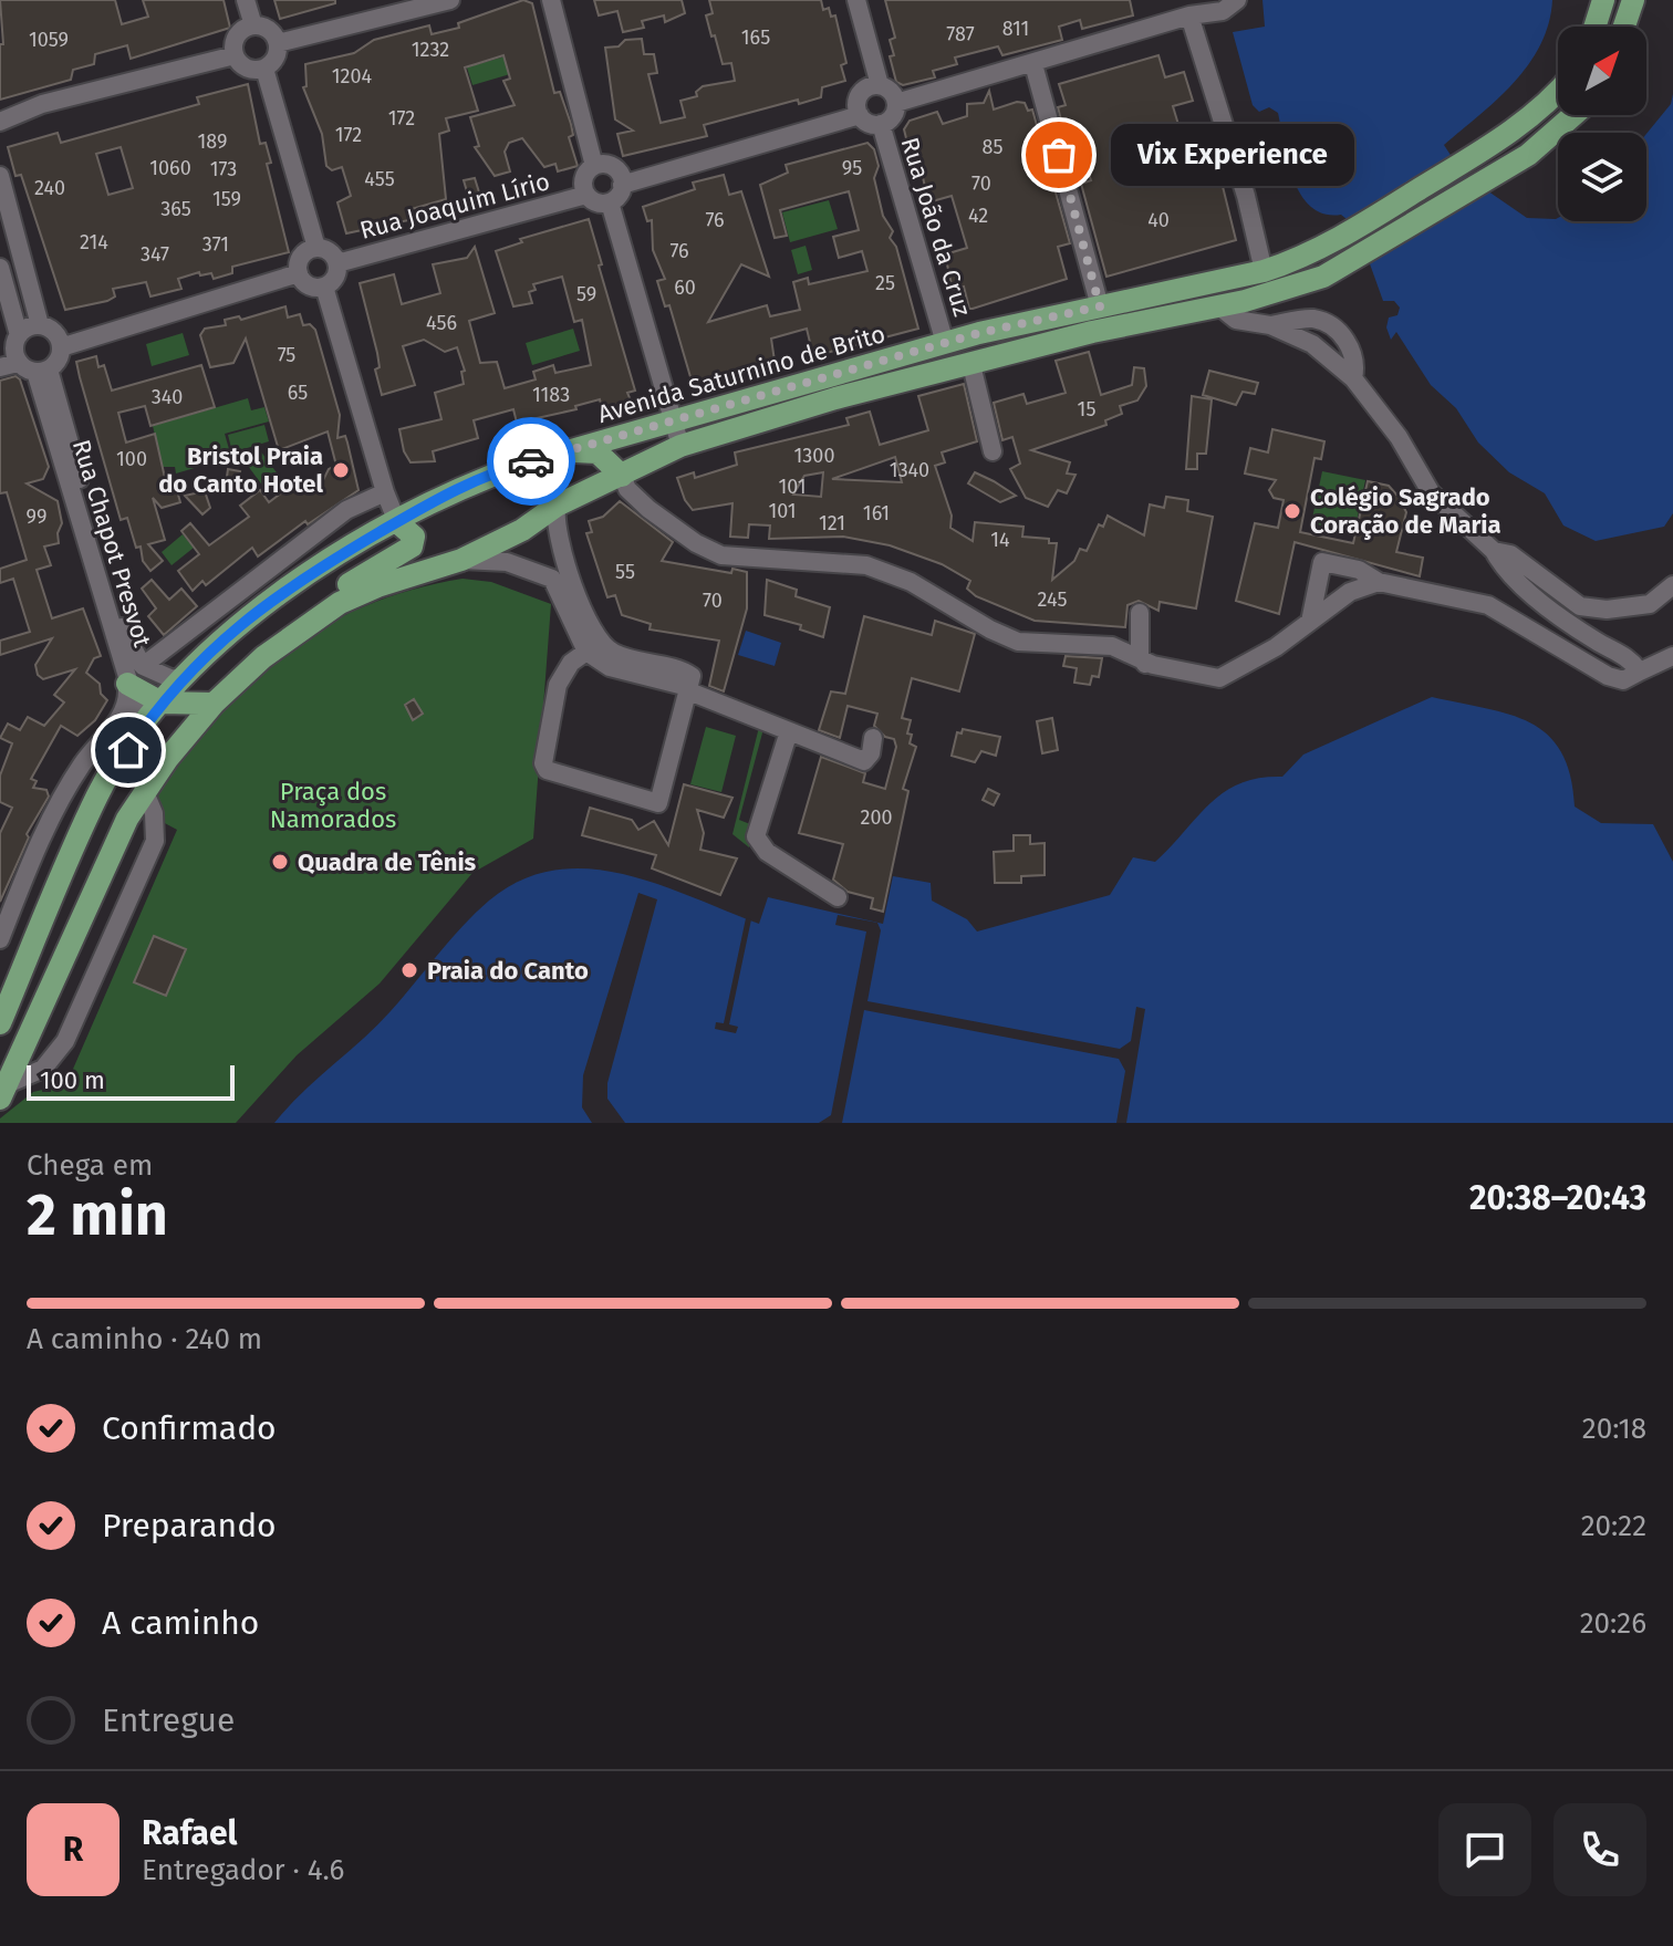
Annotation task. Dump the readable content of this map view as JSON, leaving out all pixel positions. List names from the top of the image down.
{
  "streets": {
    "main road": ["Avenida Saturnino de Brito"],
    "street": ["Rua Joaquim Lírio", "Rua João da Cruz", "Rua Chapot Presvot"]
  },
  "crossings": [
    ["Rua João da Cruz", "Avenida Saturnino de Brito"],
    ["Avenida Saturnino de Brito", "Rua Chapot Presvot"]
  ],
  "parks": ["Praça dos Namorados"],
  "places": [
    "Vix Experience",
    "Bristol Praia do Canto Hotel",
    "Colégio Sagrado Coração de Maria",
    "Quadra de Tênis",
    "Praia do Canto"
  ],
  "house_numbers": [
    "811",
    "787",
    "165",
    "1059",
    "1232",
    "1204",
    "172",
    "172",
    "189",
    "85",
    "1060",
    "95",
    "173",
    "455",
    "70",
    "240",
    "159",
    "365",
    "42",
    "76",
    "40",
    "214",
    "371",
    "76",
    "347",
    "25",
    "60",
    "59",
    "456",
    "75",
    "65",
    "1183",
    "340",
    "15",
    "1300",
    "100",
    "1340",
    "101",
    "101",
    "161",
    "99",
    "121",
    "14",
    "55",
    "245",
    "70",
    "200"
  ],
  "scale_bar": "100 m",
  "north": "top right",
  "page": {
    "bubble": "Vix Experience",
    "scale": "100 m",
    "heading": ["2 min", "Chega em", "20:38–20:43"],
    "panel": ["Rafael", "Entregador · 4.6"],
    "bar": "A caminho · 240 m",
    "list": [
      ["Confirmado", "20:18"],
      ["Preparando", "20:22"],
      ["A caminho", "20:26"],
      "Entregue"
    ],
    "round": "R"
  }
}
